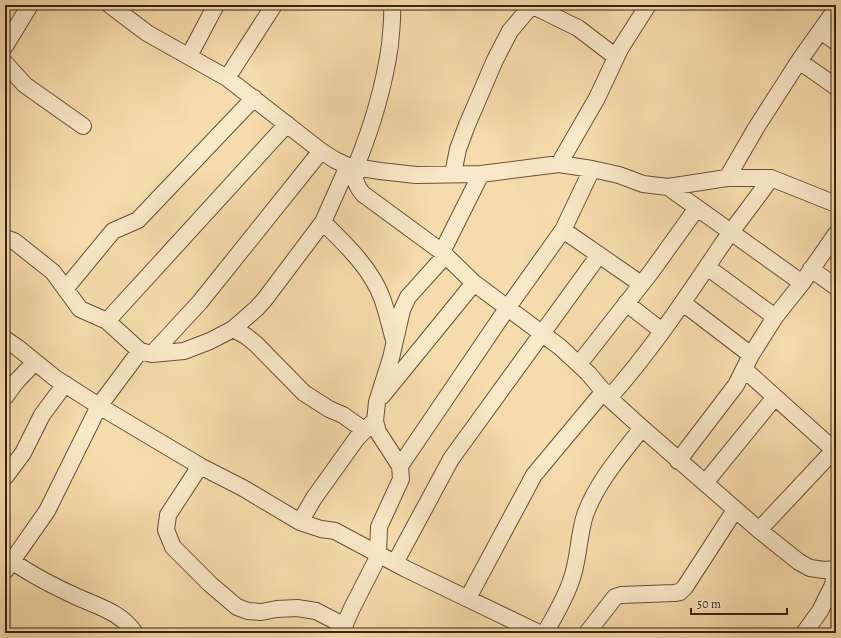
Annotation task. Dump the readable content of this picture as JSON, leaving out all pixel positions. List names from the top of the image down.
{
  "scale_bar": "50 m"
}
